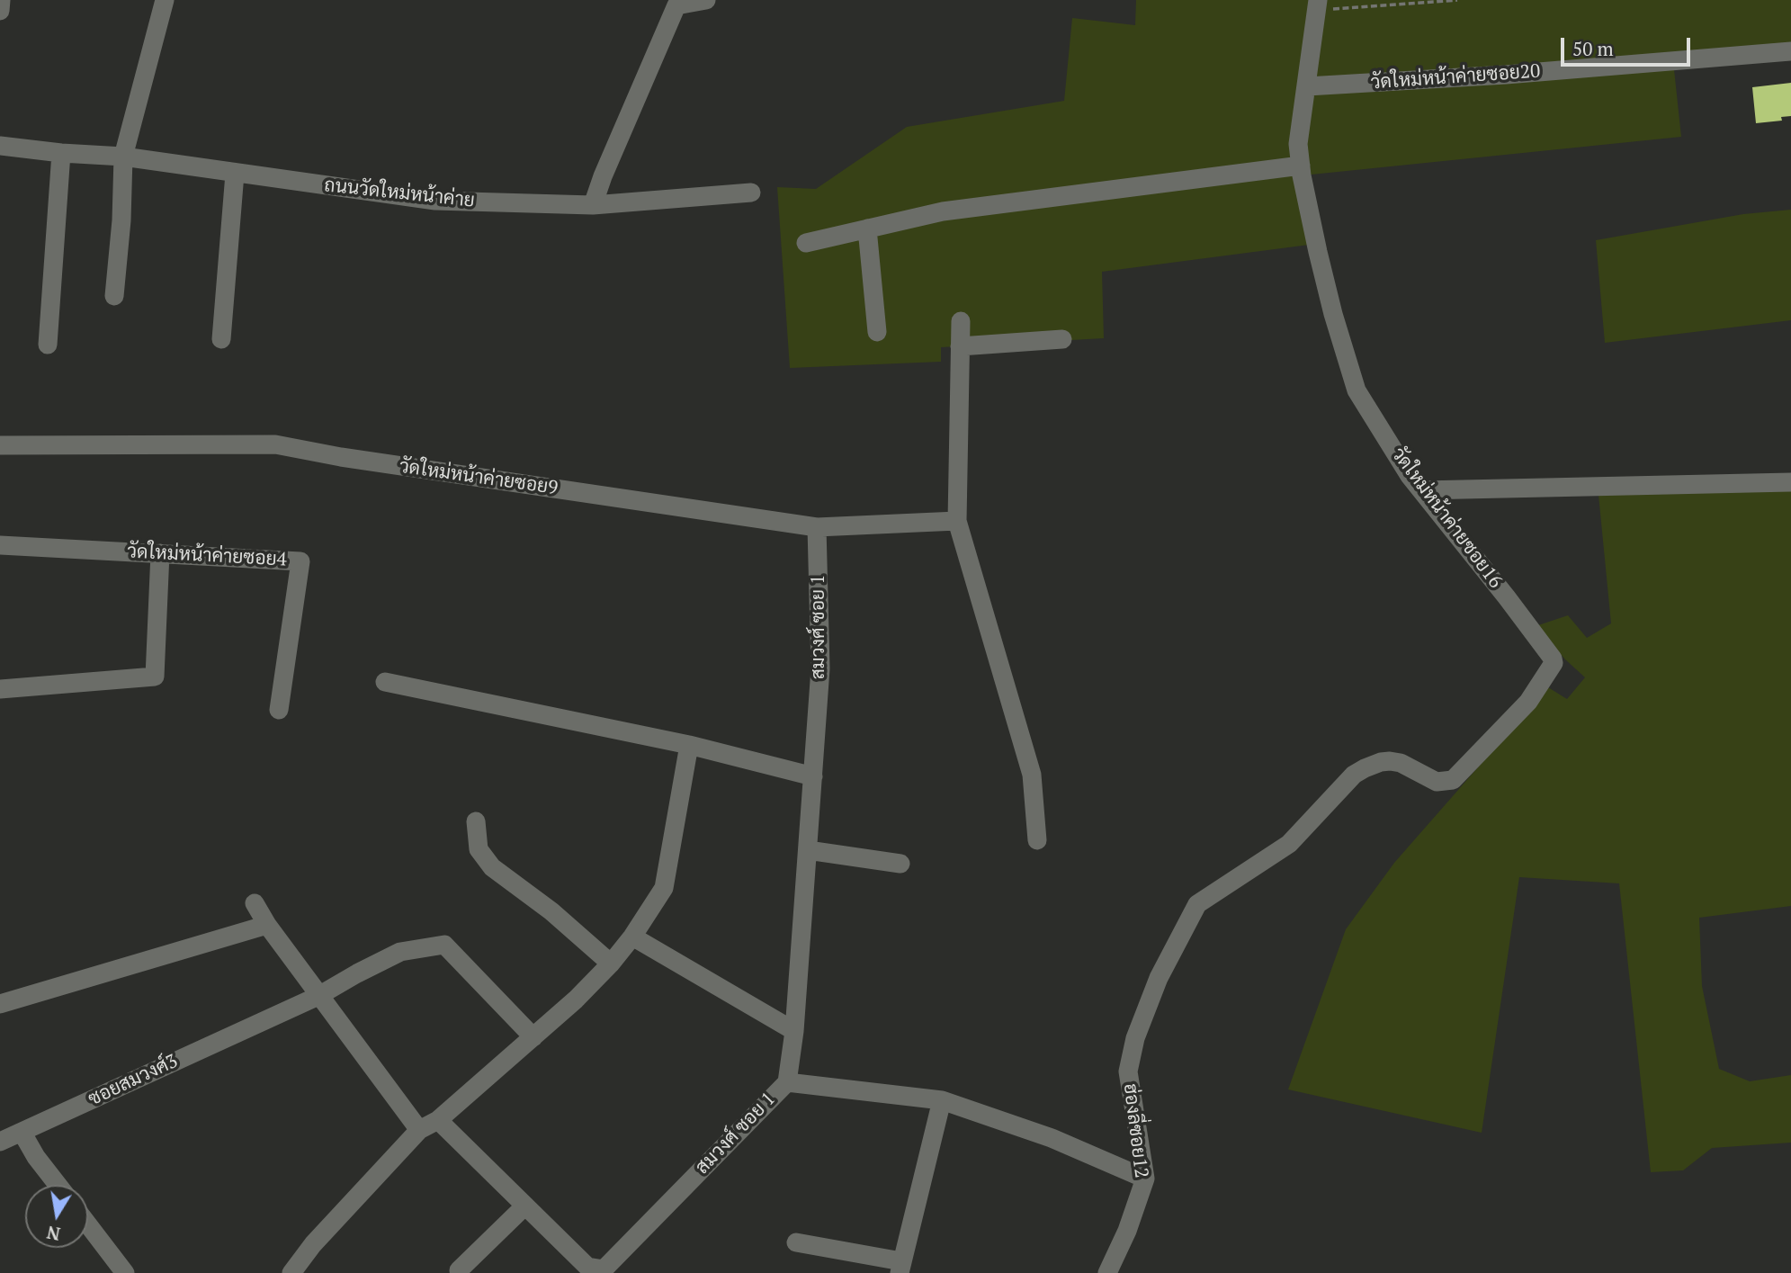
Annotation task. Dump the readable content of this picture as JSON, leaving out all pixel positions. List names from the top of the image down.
{
  "streets": {
    "street": [
      "วัดใหม่หน้าค่ายซอย20",
      "ถนนวัดใหม่หน้าค่าย",
      "วัดใหม่หน้าค่ายซอย9",
      "วัดใหม่หน้าค่ายซอย16",
      "วัดใหม่หน้าค่ายซอย4",
      "สมวงศ์ ซอย 1",
      "ซอยสมวงศ์3",
      "ฮ่องลี่ซอย12"
    ]
  },
  "crossings": [
    ["วัดใหม่หน้าค่ายซอย20", "วัดใหม่หน้าค่ายซอย16"],
    ["วัดใหม่หน้าค่ายซอย9", "สมวงศ์ ซอย 1"],
    ["วัดใหม่หน้าค่ายซอย16", "ฮ่องลี่ซอย12"]
  ],
  "scale_bar": "50 m",
  "north": "bottom"
}
